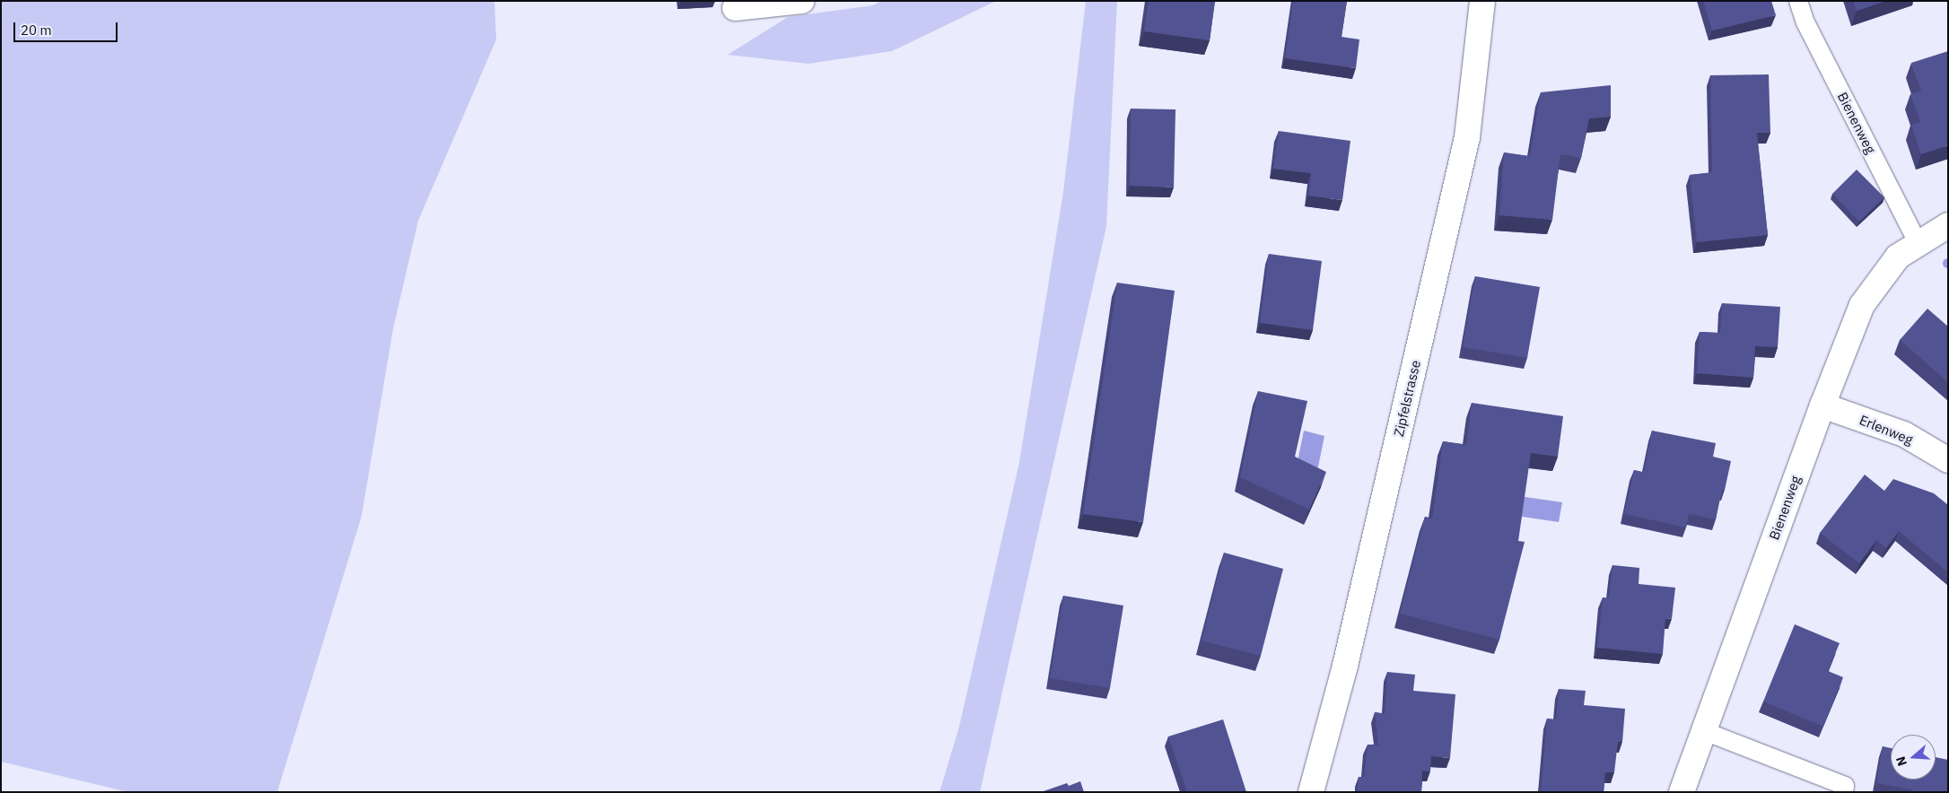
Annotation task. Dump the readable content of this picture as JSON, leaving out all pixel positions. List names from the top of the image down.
{
  "streets": {
    "street": ["Bienenweg", "Zipfelstrasse", "Erlenweg"]
  },
  "crossings": [
    ["Bienenweg", "Erlenweg"]
  ],
  "scale_bar": "20 m",
  "north": "left"
}
